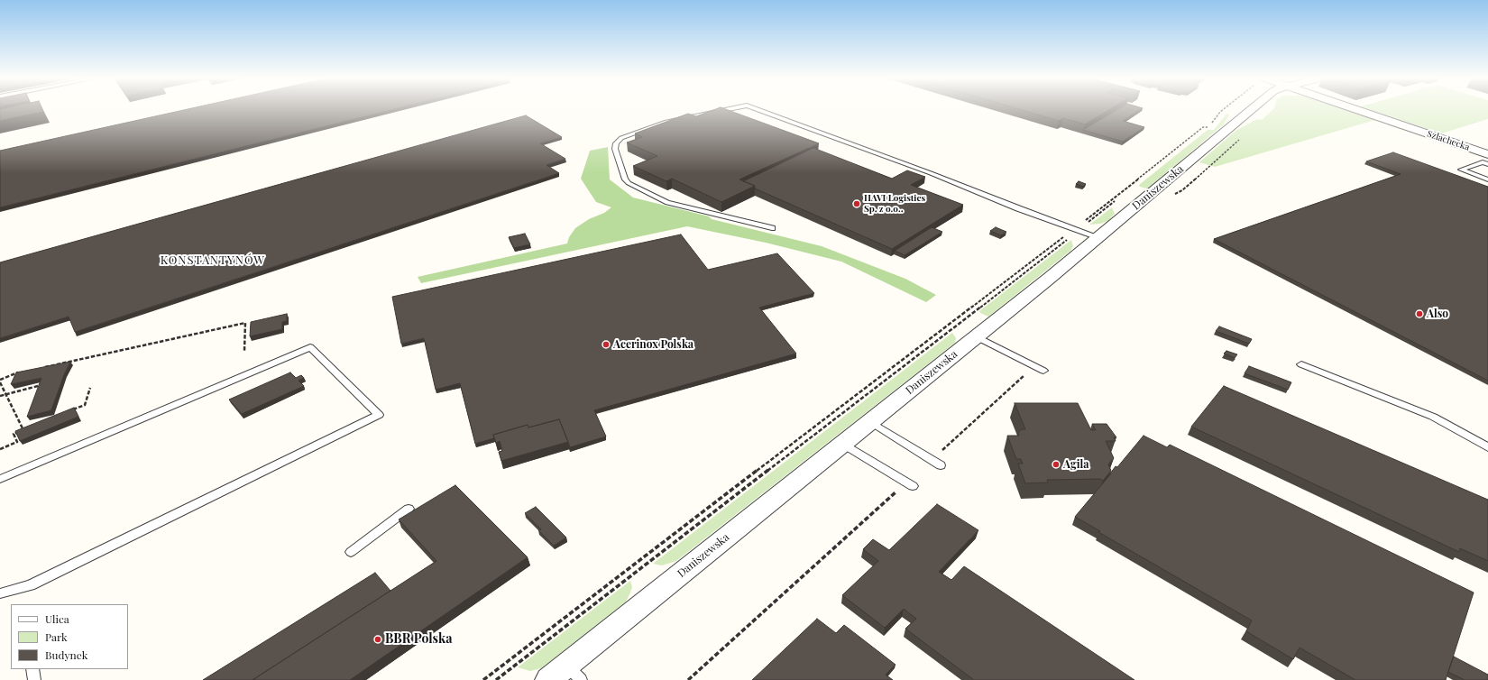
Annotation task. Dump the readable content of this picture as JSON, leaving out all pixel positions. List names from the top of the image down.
{
  "streets": {
    "street": ["Szlachecka", "Daniszewska"]
  },
  "districts": ["KONSTANTYNÓW"],
  "places": [
    "HAVI Logistics Sp. z o.o..",
    "Also",
    "Acerinox Polska",
    "Agila",
    "BBR Polska"
  ],
  "legend": ["Ulica", "Park", "Budynek"]
}
